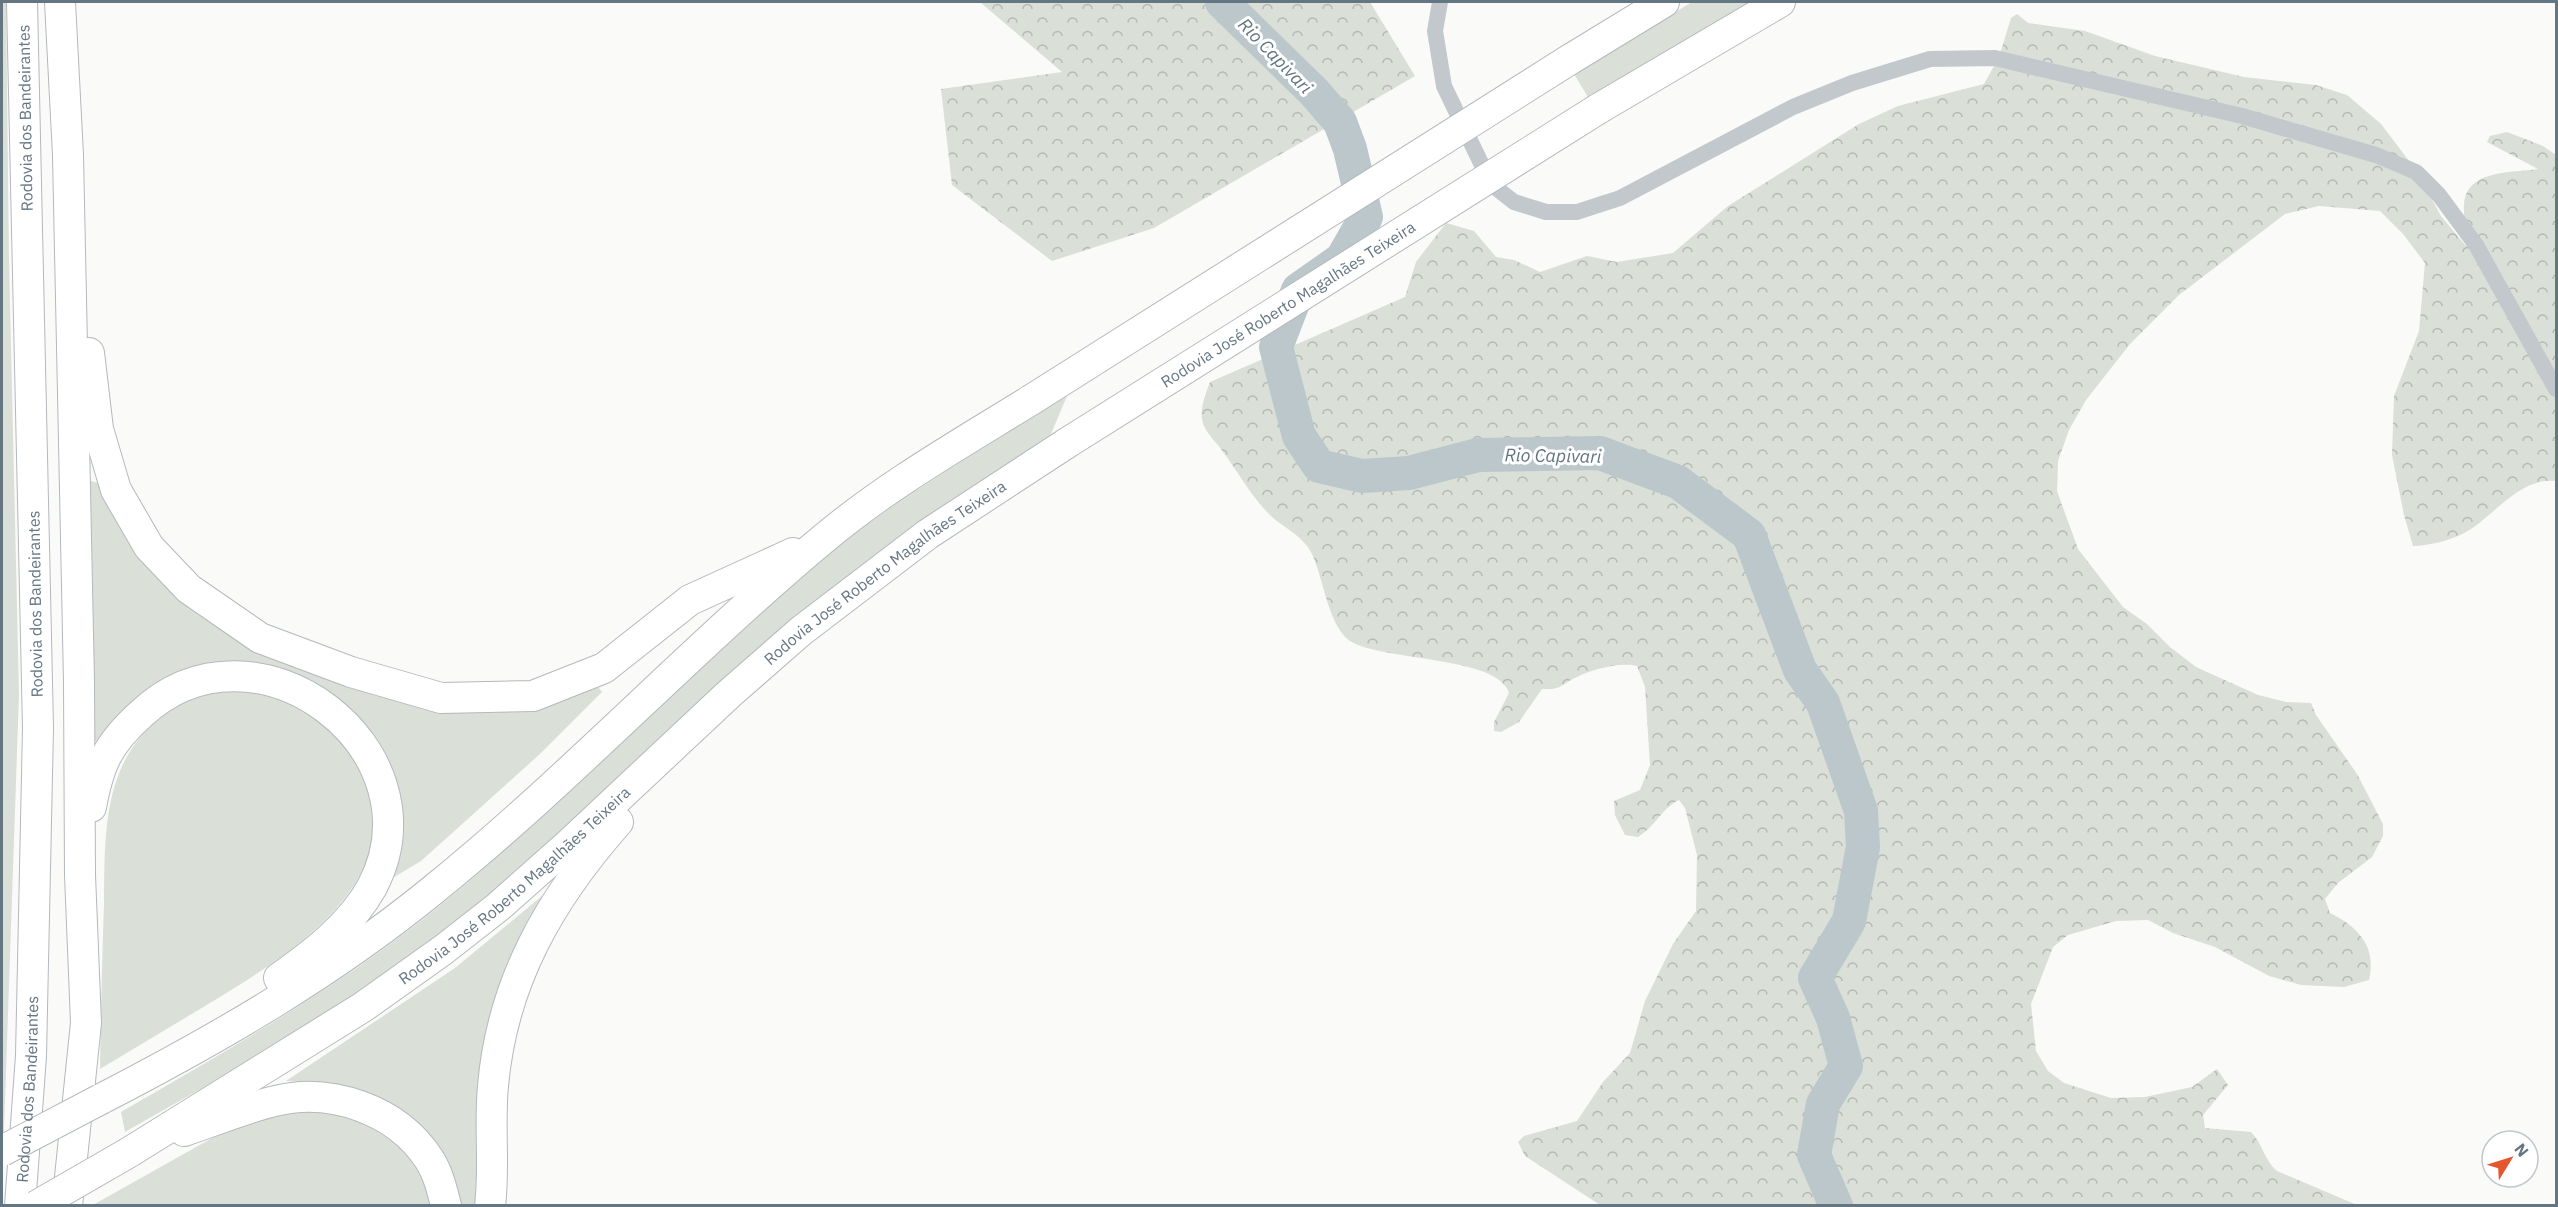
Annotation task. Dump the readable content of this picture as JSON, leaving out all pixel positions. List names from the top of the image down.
{
  "streets": {
    "highway": ["Rodovia dos Bandeirantes", "Rodovia José Roberto Magalhães Teixeira"]
  },
  "water": ["Rio Capivari"],
  "north": "top right"
}
